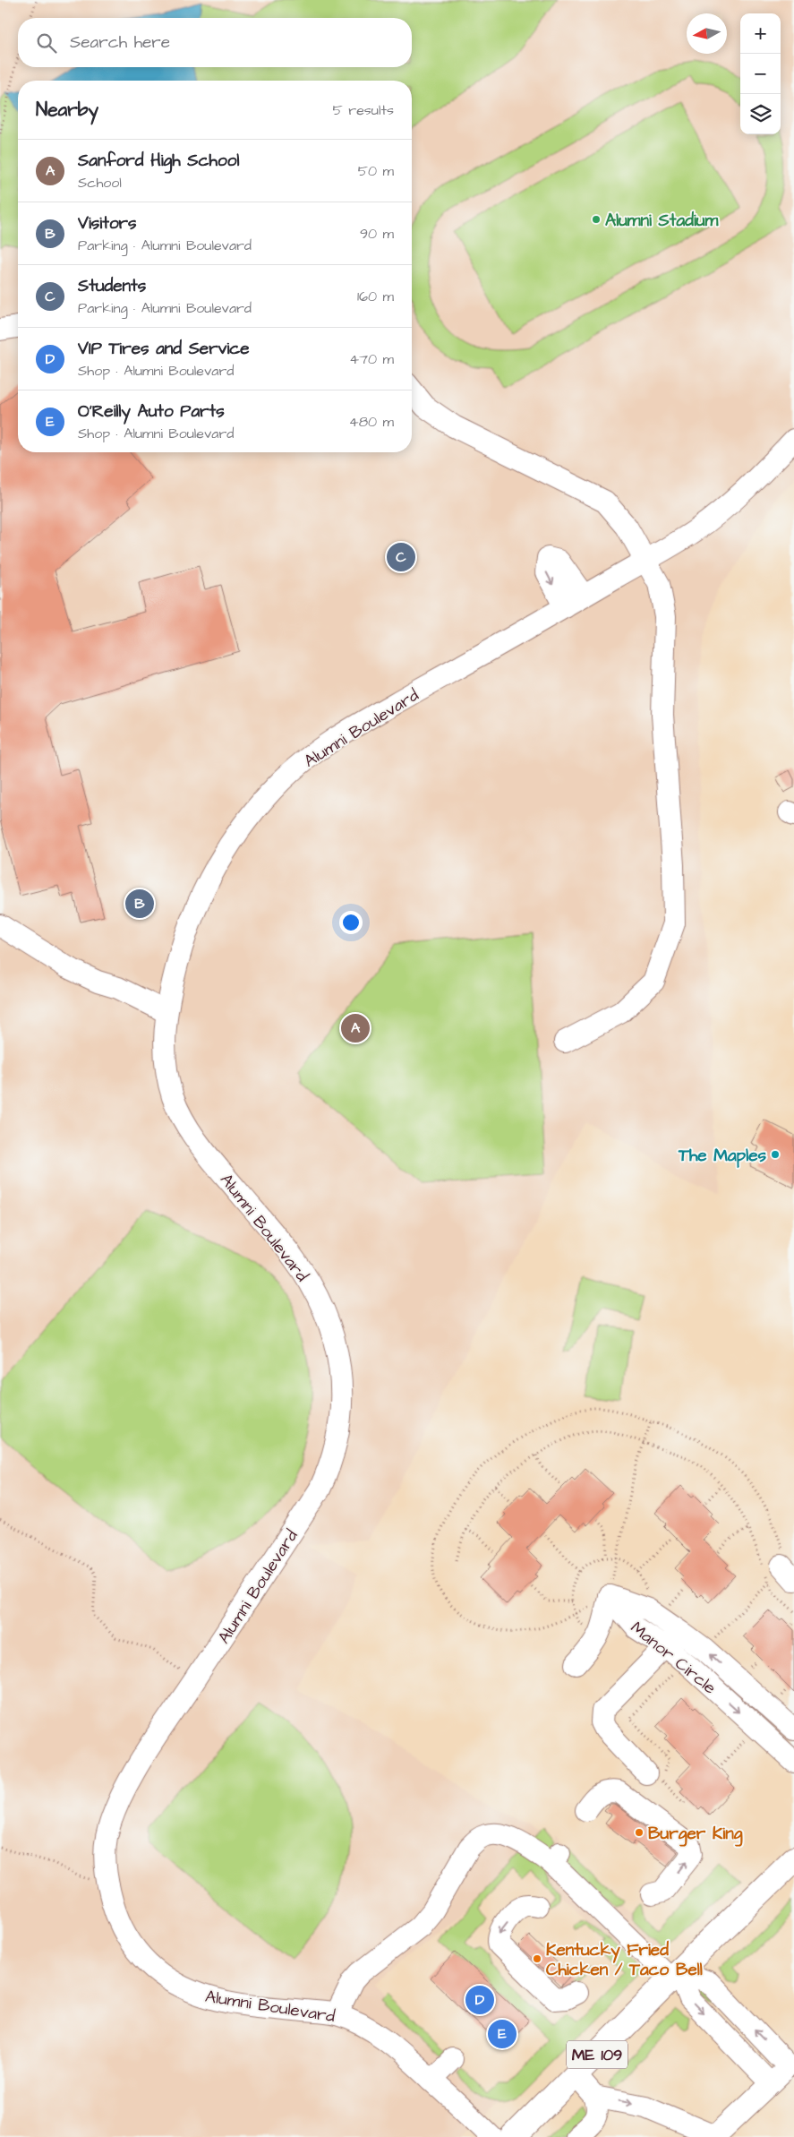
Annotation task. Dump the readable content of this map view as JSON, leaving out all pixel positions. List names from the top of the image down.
{
  "streets": {
    "highway": ["ME 109"],
    "street": ["Alumni Boulevard", "Manor Circle"]
  },
  "places": [
    "Alumni Stadium",
    "The Maples",
    "Burger King",
    "Kentucky Fried Chicken / Taco Bell"
  ],
  "north": "left",
  "page": {
    "map_buttons": ["+", "−"],
    "search": "Search here",
    "heading": ["Nearby", "5 results"],
    "list": [
      {
        "mark": "A",
        "name": "Sanford High School",
        "note": "School",
        "value": "50 m"
      },
      {
        "mark": "B",
        "name": "Visitors",
        "note": "Parking · Alumni Boulevard",
        "value": "90 m"
      },
      {
        "mark": "C",
        "name": "Students",
        "note": "Parking · Alumni Boulevard",
        "value": "160 m"
      },
      {
        "mark": "D",
        "name": "VIP Tires and Service",
        "note": "Shop · Alumni Boulevard",
        "value": "470 m"
      },
      {
        "mark": "E",
        "name": "O'Reilly Auto Parts",
        "note": "Shop · Alumni Boulevard",
        "value": "480 m"
      }
    ],
    "pins": [
      "C",
      "B",
      "A",
      "D",
      "E"
    ]
  }
}
